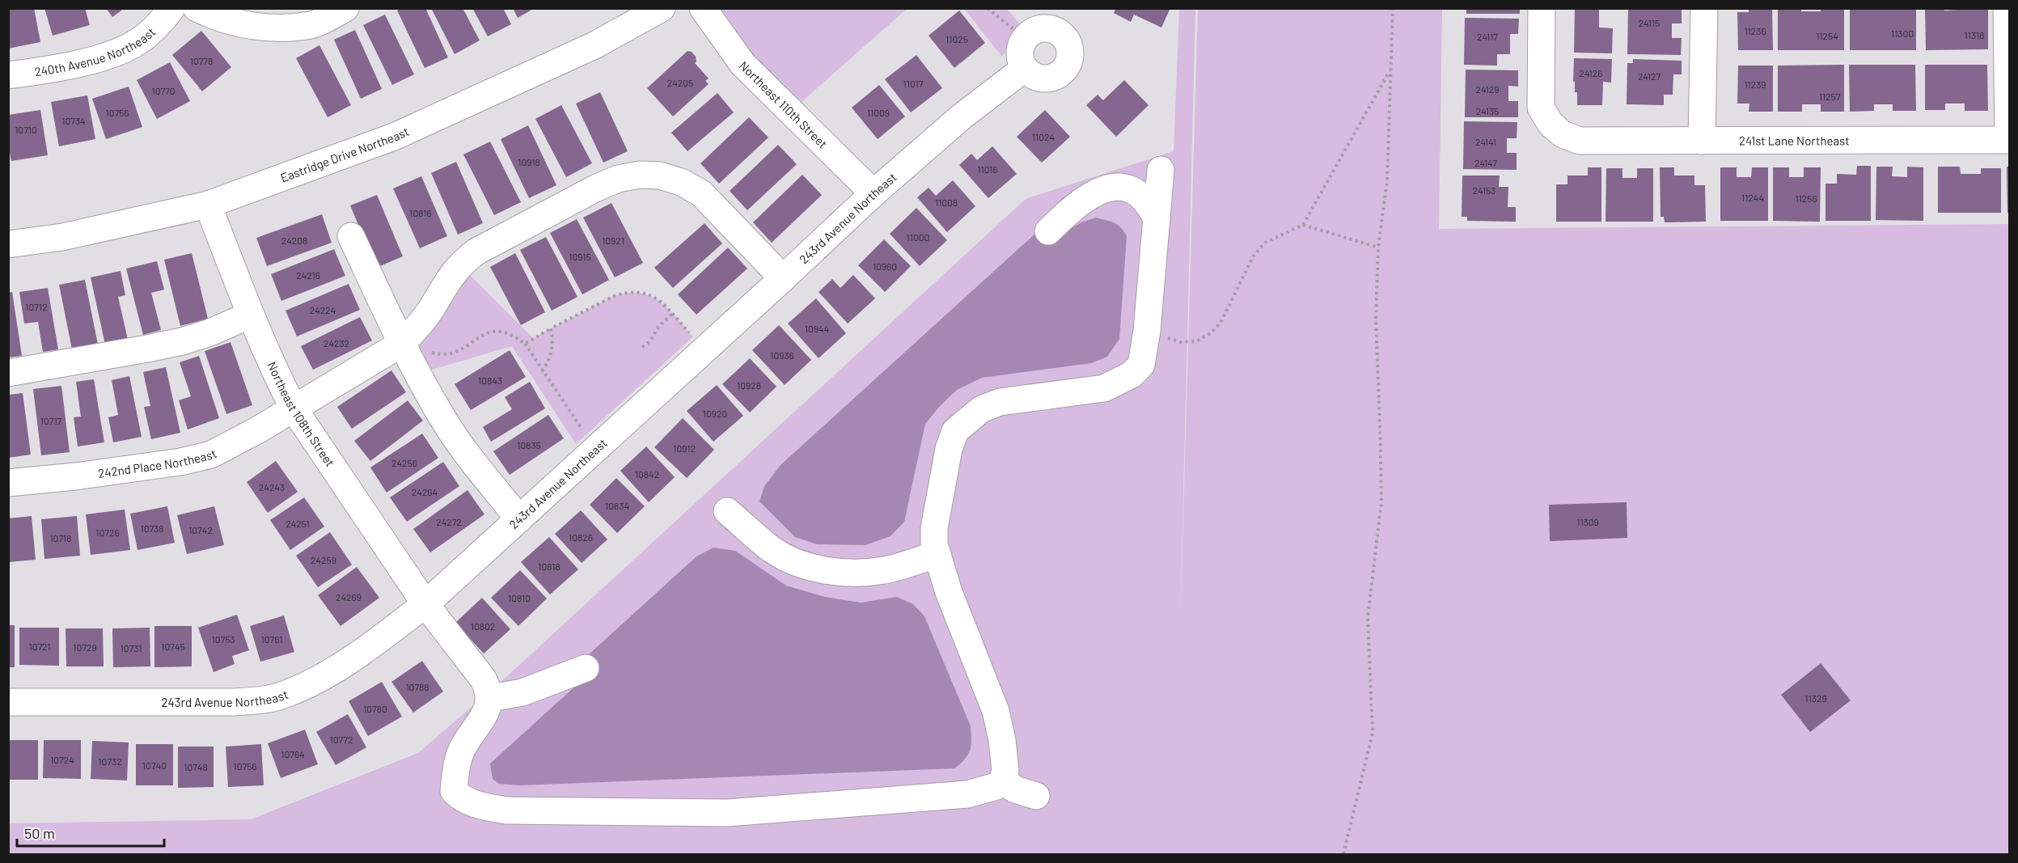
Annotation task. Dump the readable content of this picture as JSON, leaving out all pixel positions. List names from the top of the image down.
{
  "streets": {
    "street": [
      "240th Avenue Northeast",
      "Northeast 110th Street",
      "241st Lane Northeast",
      "Eastridge Drive Northeast",
      "243rd Avenue Northeast",
      "Northeast 108th Street",
      "242nd Place Northeast"
    ]
  },
  "crossings": [
    ["Northeast 110th Street", "243rd Avenue Northeast"],
    ["Eastridge Drive Northeast", "Northeast 108th Street"],
    ["243rd Avenue Northeast", "Northeast 108th Street"],
    ["243rd Avenue Northeast", "242nd Place Northeast"],
    ["Northeast 108th Street", "242nd Place Northeast"]
  ],
  "house_numbers": [
    "24115",
    "11236",
    "11300",
    "11318",
    "11254",
    "24117",
    "11025",
    "10778",
    "24126",
    "24127",
    "24205",
    "11017",
    "11239",
    "24129",
    "10770",
    "11257",
    "24135",
    "10756",
    "11009",
    "10734",
    "10710",
    "11024",
    "24141",
    "10918",
    "24147",
    "11016",
    "24153",
    "11244",
    "11256",
    "11008",
    "10816",
    "11000",
    "24208",
    "10921",
    "10915",
    "10960",
    "24216",
    "10712",
    "24224",
    "10944",
    "24232",
    "10936",
    "10843",
    "10928",
    "10920",
    "10717",
    "10835",
    "10912",
    "24256",
    "10842",
    "24243",
    "24264",
    "10834",
    "24272",
    "11309",
    "24251",
    "10738",
    "10742",
    "10726",
    "10826",
    "10718",
    "24259",
    "10818",
    "24269",
    "10810",
    "10802",
    "10753",
    "10761",
    "10721",
    "10745",
    "10729",
    "10731",
    "10788",
    "11329",
    "10780",
    "10772",
    "10764",
    "10724",
    "10732",
    "10740",
    "10756",
    "10748"
  ],
  "scale_bar": "50 m"
}
